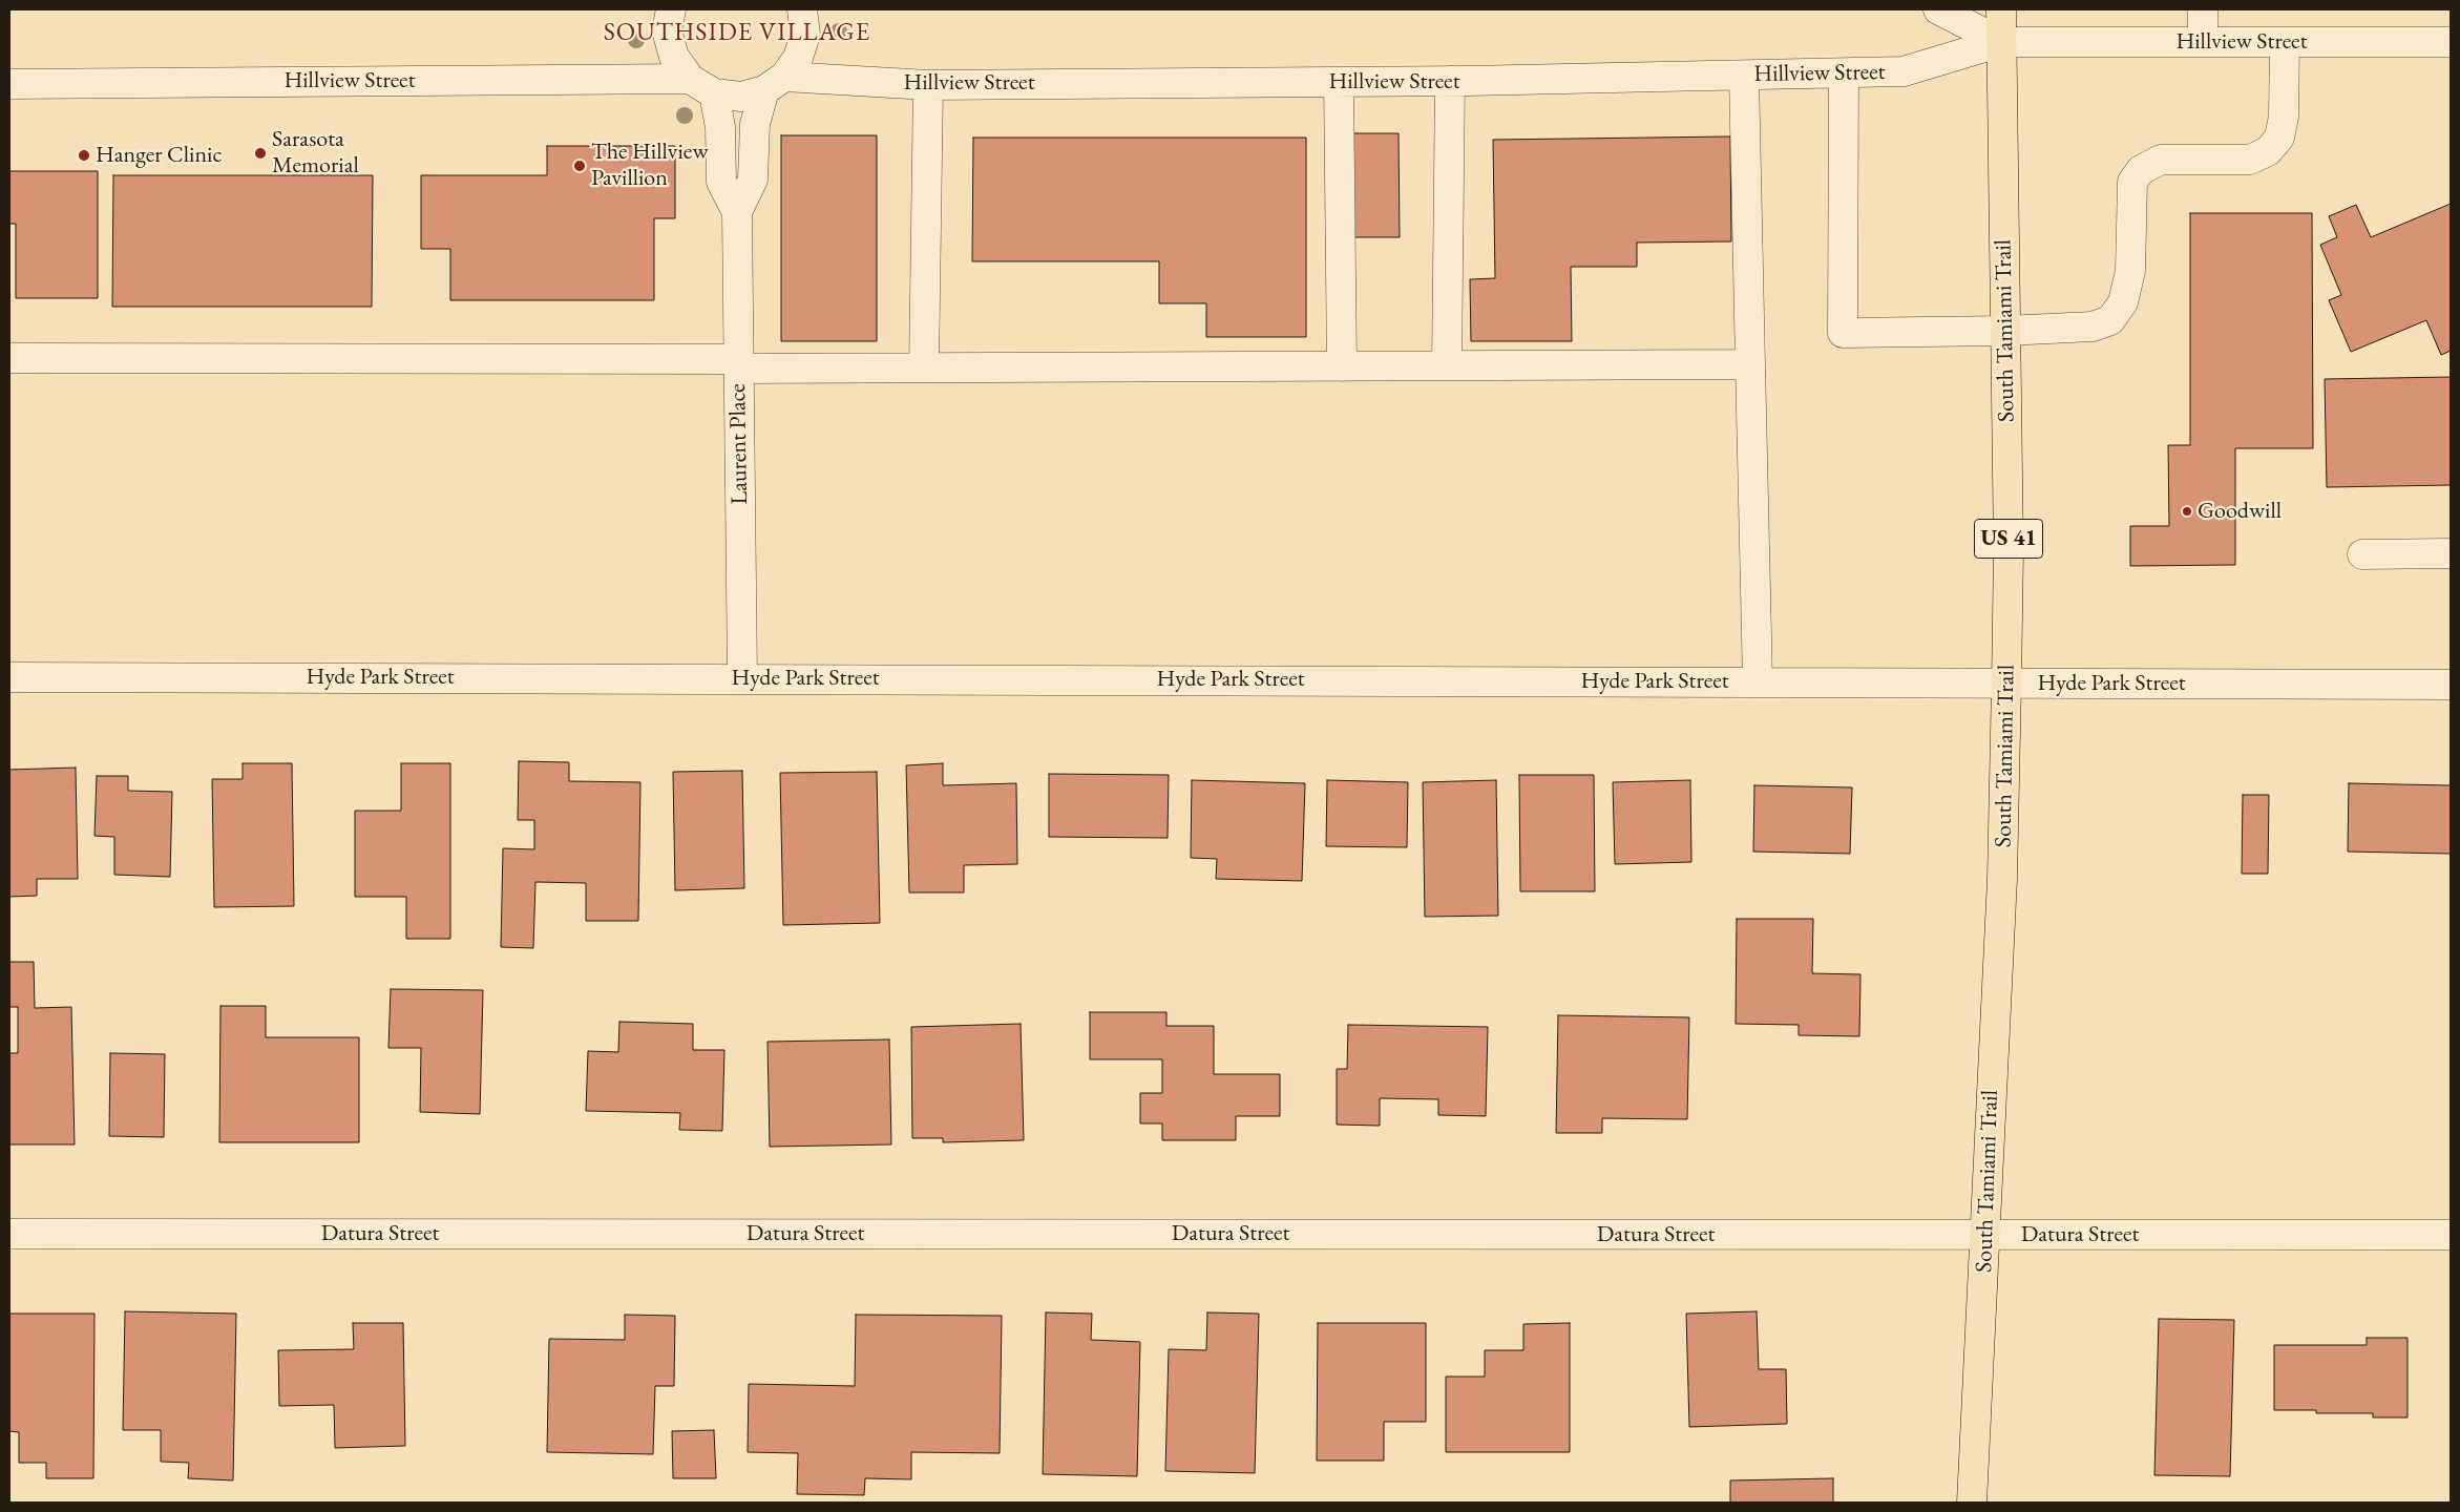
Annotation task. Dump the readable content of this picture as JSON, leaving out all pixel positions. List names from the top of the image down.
{
  "streets": {
    "main road": ["South Tamiami Trail", "US 41"],
    "street": [
      "Hillview Street",
      "Laurent Place",
      "Hyde Park Street",
      "Datura Street"
    ]
  },
  "crossings": [
    ["Hillview Street", "South Tamiami Trail"],
    ["Hillview Street", "Laurent Place"],
    ["South Tamiami Trail", "Hyde Park Street"],
    ["South Tamiami Trail", "Datura Street"],
    ["Laurent Place", "Hyde Park Street"]
  ],
  "districts": ["SOUTHSIDE VILLAGE"],
  "places": [
    "Sarasota Memorial",
    "Hanger Clinic",
    "The Hillview Pavillion",
    "Goodwill"
  ]
}
